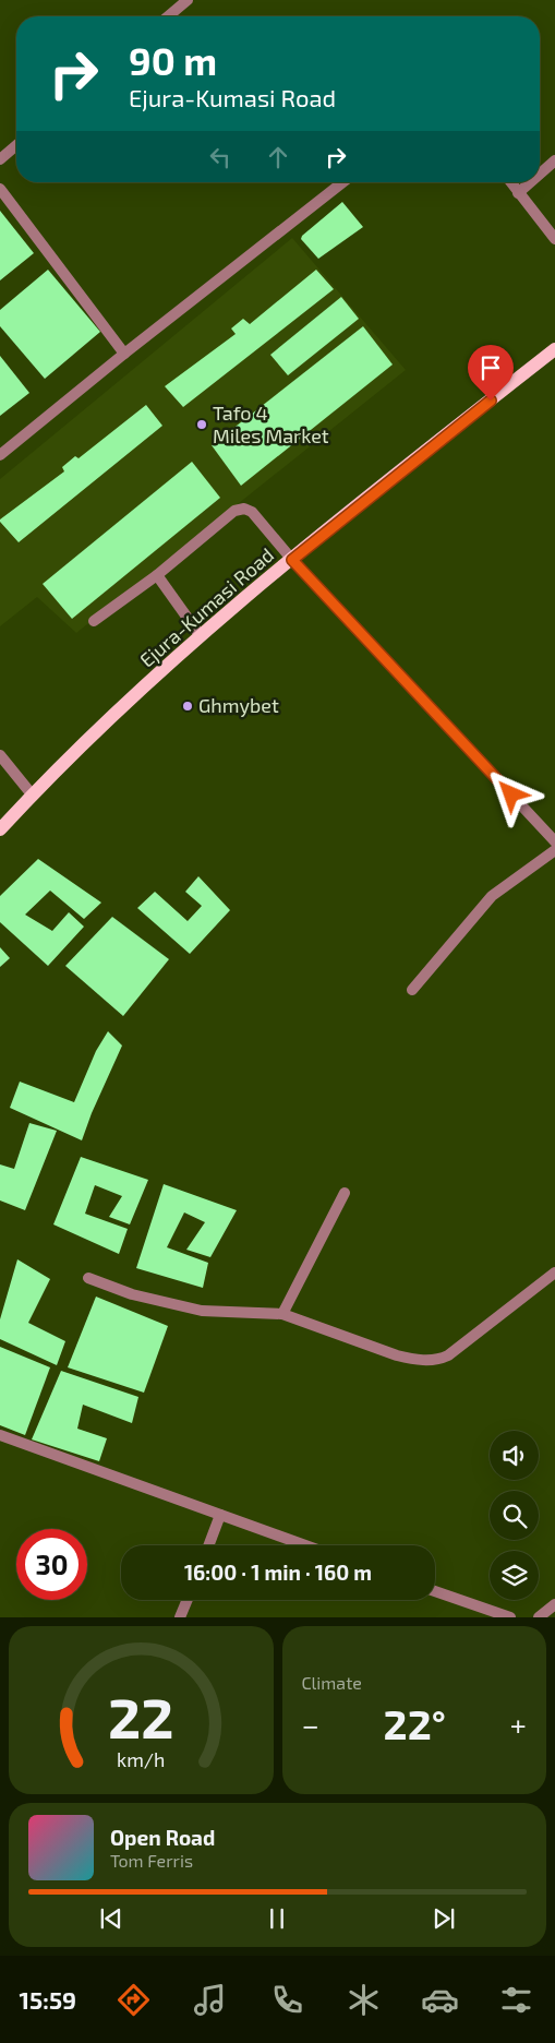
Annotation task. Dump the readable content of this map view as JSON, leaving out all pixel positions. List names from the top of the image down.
{
  "streets": {
    "main road": ["Ejura-Kumasi Road"]
  },
  "places": ["Tafo 4 Miles Market", "Ghmybet"],
  "page": {
    "turn": ["90 m", "Ejura-Kumasi Road"],
    "limit": "30",
    "trip": "16:00 · 1 min · 160 m",
    "tile": "Climate",
    "heat": ["−", "22°", "+"],
    "song": ["Open Road", "Tom Ferris"],
    "tabs": "15:59",
    "gauge": ["22", "km/h"]
  }
}
